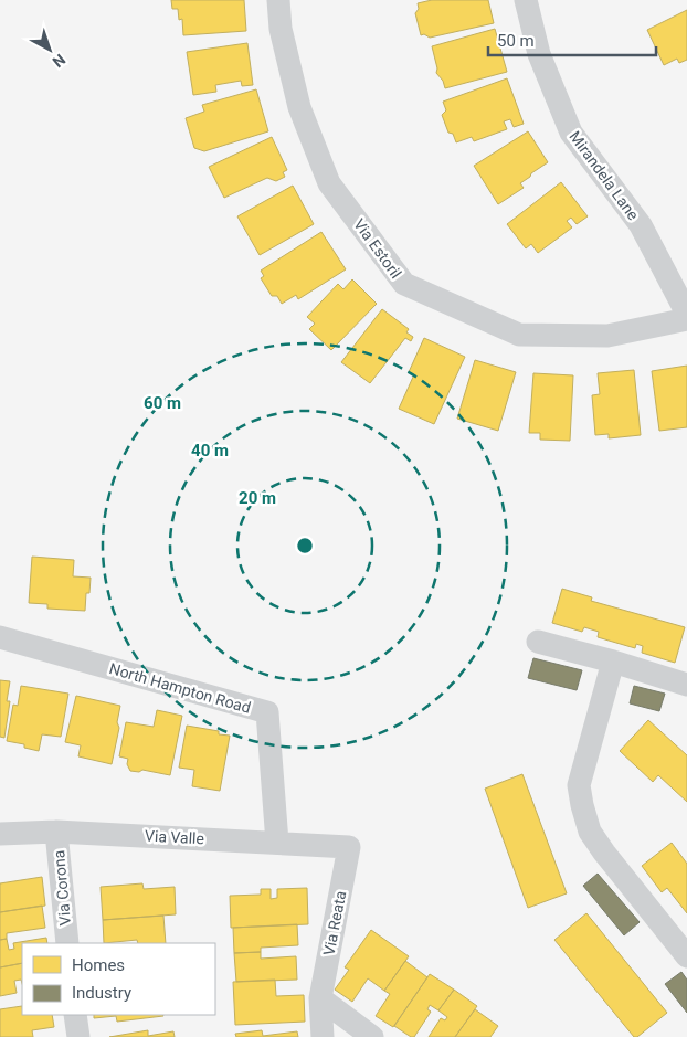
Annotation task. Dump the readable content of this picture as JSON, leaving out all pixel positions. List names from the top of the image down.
{
  "streets": {
    "street": [
      "Mirandela Lane",
      "Via Estoril",
      "North Hampton Road",
      "Via Valle",
      "Via Corona",
      "Via Reata"
    ]
  },
  "crossings": [
    ["North Hampton Road", "Via Valle"],
    ["Via Valle", "Via Corona"],
    ["Via Valle", "Via Reata"]
  ],
  "legend": ["Homes", "Industry"],
  "scale_bar": "50 m",
  "north": "bottom right",
  "rings": ["60 m", "40 m", "20 m"]
}
